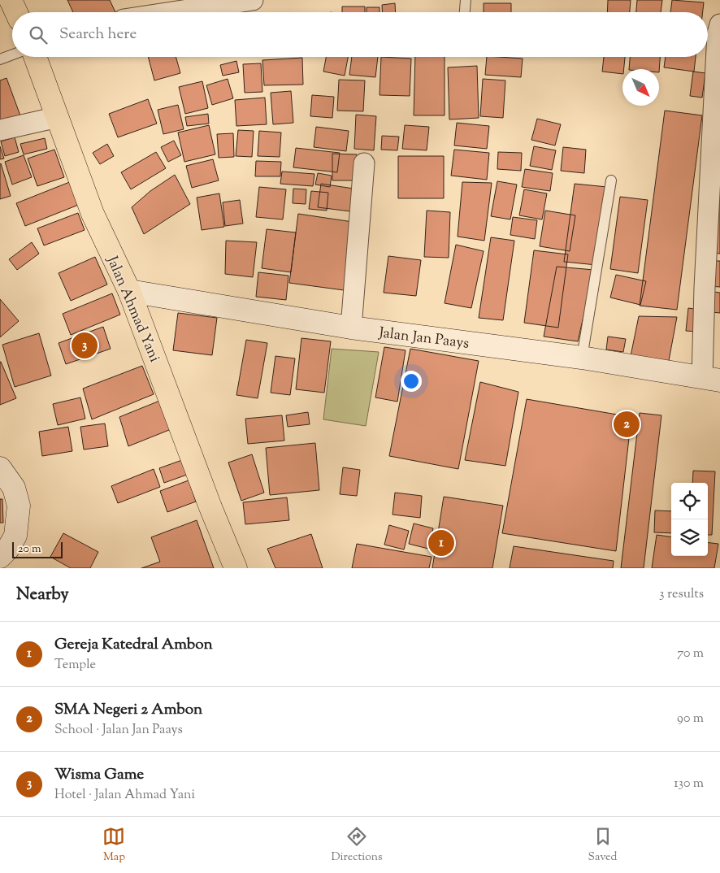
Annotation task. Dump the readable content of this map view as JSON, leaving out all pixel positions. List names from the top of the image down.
{
  "streets": {
    "highway": ["Jalan Ahmad Yani"],
    "street": ["Jalan Jan Paays"]
  },
  "crossings": [
    ["Jalan Ahmad Yani", "Jalan Jan Paays"]
  ],
  "scale_bar": "20 m",
  "north": "bottom right",
  "page": {
    "search": "Search here",
    "pins": ["3", "2", "1"],
    "scale": "20 m",
    "heading": ["Nearby", "3 results"],
    "list": [
      {
        "mark": "1",
        "name": "Gereja Katedral Ambon",
        "note": "Temple",
        "value": "70 m"
      },
      {
        "mark": "2",
        "name": "SMA Negeri 2 Ambon",
        "note": "School · Jalan Jan Paays",
        "value": "90 m"
      },
      {
        "mark": "3",
        "name": "Wisma Game",
        "note": "Hotel · Jalan Ahmad Yani",
        "value": "130 m"
      }
    ],
    "nav": ["Map", "Directions", "Saved"]
  }
}
